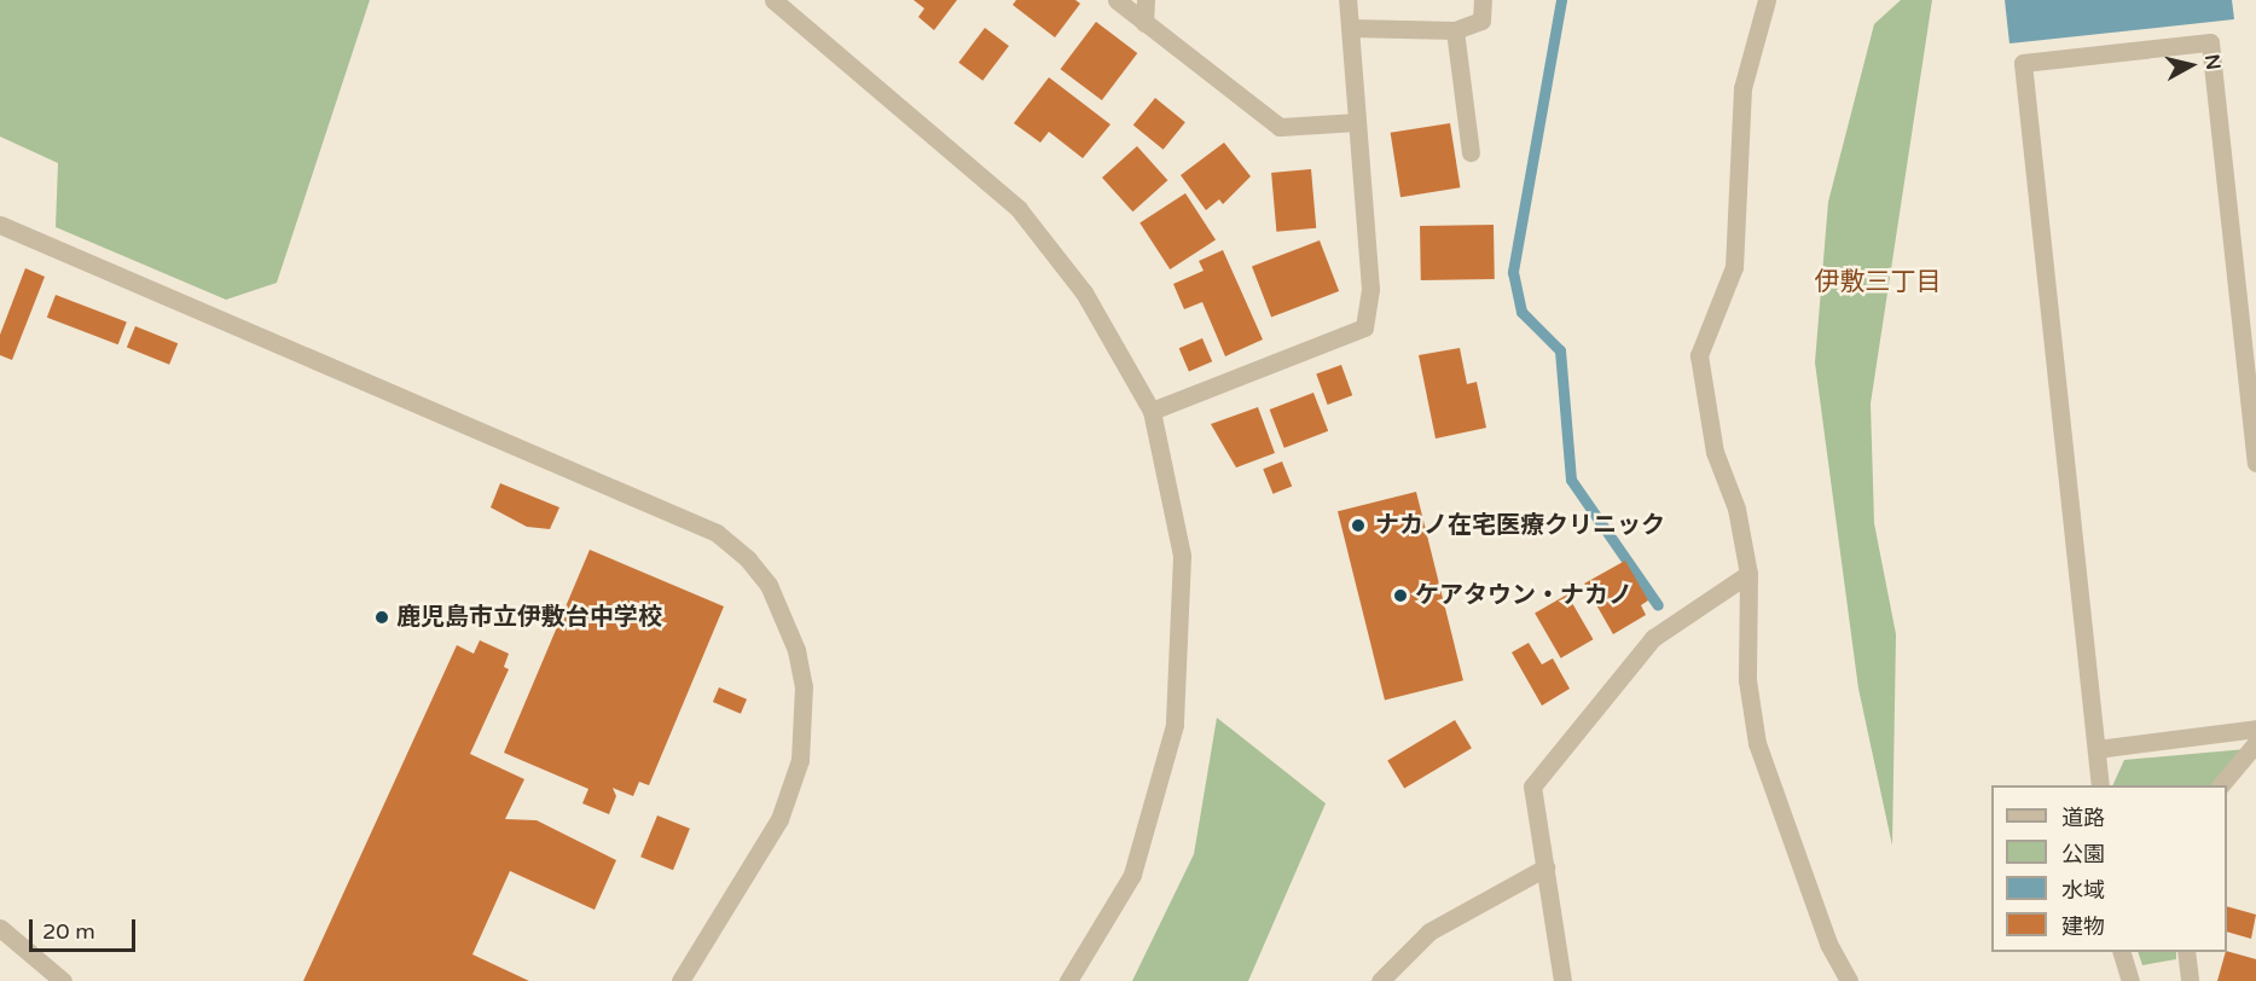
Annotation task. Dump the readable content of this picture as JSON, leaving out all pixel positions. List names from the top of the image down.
{
  "districts": ["伊敷三丁目"],
  "places": ["ナカノ在宅医療クリニック", "ケアタウン・ナカノ", "鹿児島市立伊敷台中学校"],
  "legend": [
    "道路",
    "公園",
    "水域",
    "建物"
  ],
  "scale_bar": "20 m",
  "north": "right"
}
